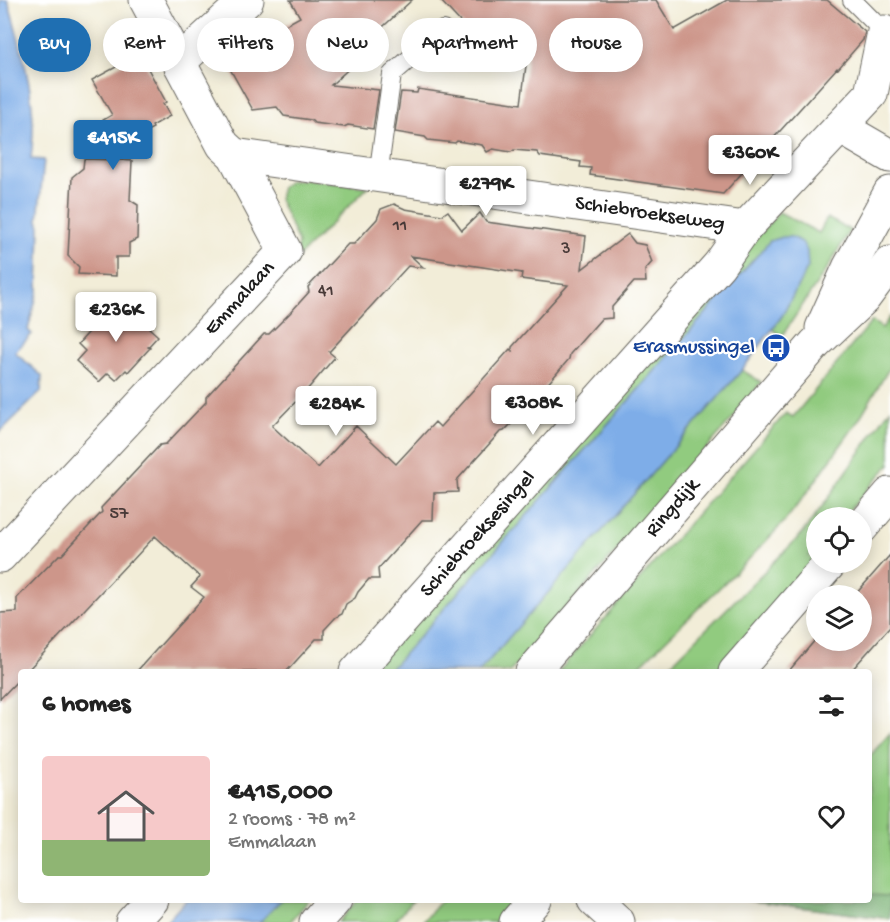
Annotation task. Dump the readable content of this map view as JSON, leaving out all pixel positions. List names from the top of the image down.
{
  "streets": {
    "street": [
      "Schiebroekseweg",
      "Emmalaan",
      "Ringdijk",
      "Schiebroeksesingel"
    ]
  },
  "crossings": [
    ["Schiebroekseweg", "Emmalaan"],
    ["Schiebroekseweg", "Schiebroeksesingel"]
  ],
  "places": {
    "bus stop": ["Erasmussingel"]
  },
  "house_numbers": [
    "11",
    "3",
    "41",
    "57"
  ],
  "page": {
    "chip": [
      "Buy",
      "Rent",
      "Filters",
      "New",
      "Apartment",
      "House"
    ],
    "price": [
      "€415K",
      "€360K",
      "€279K",
      "€236K",
      "€308K",
      "€284K"
    ],
    "heading": "6 homes",
    "list": [
      {
        "name": "€415,000",
        "note": "2 rooms · 78 m² · Emmalaan"
      }
    ]
  }
}
